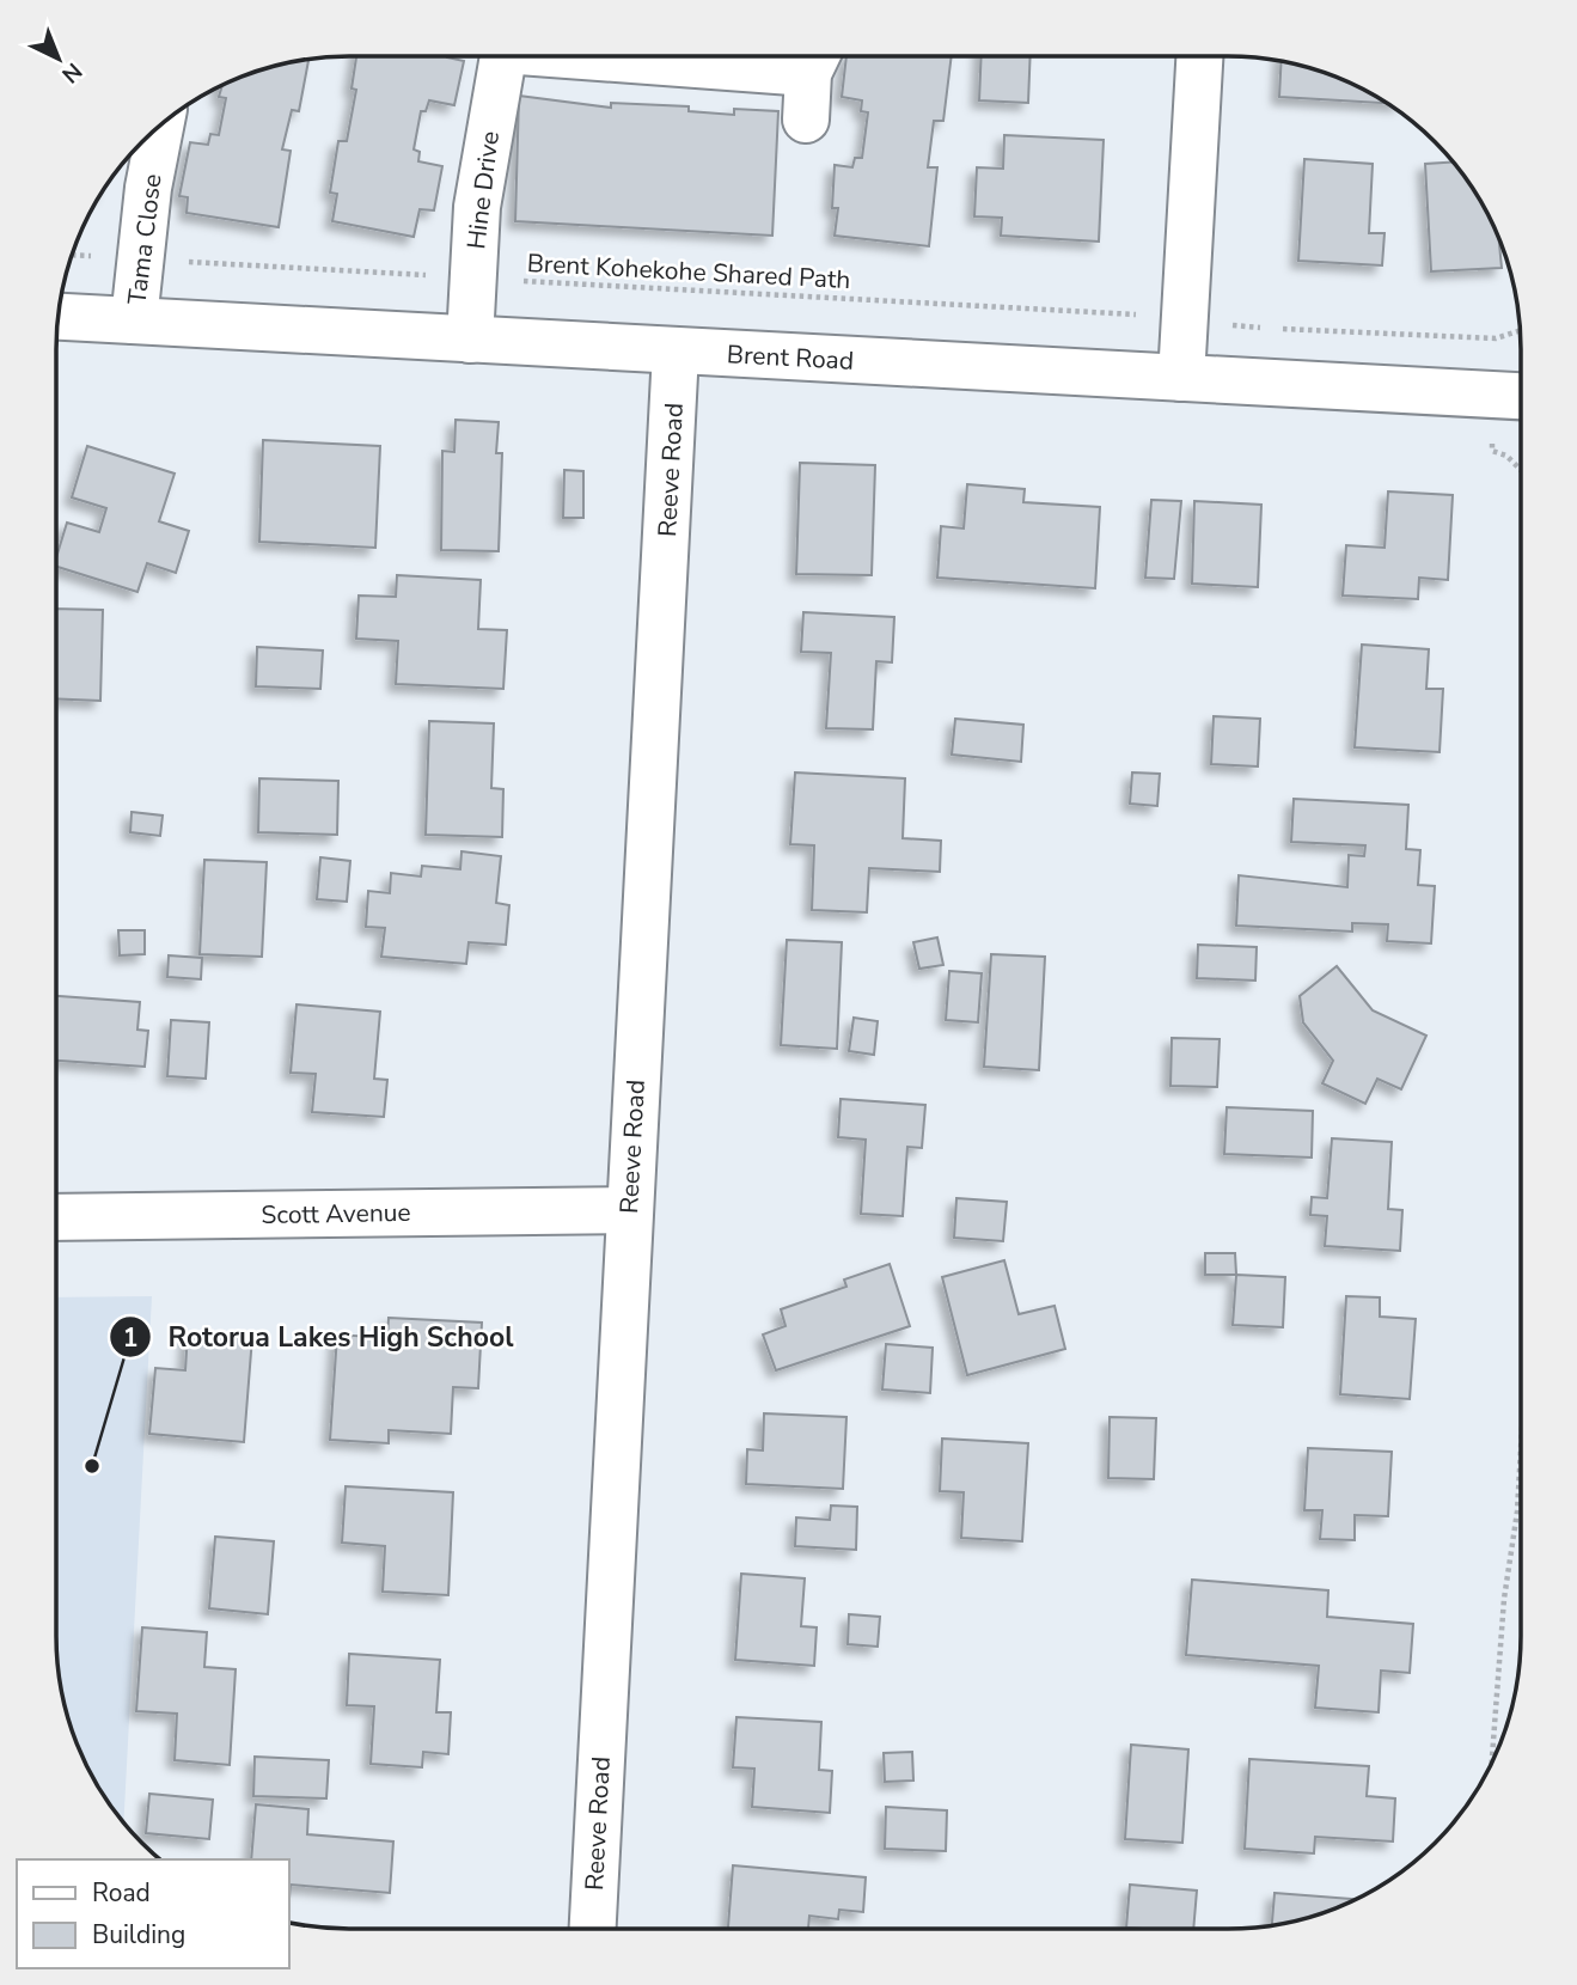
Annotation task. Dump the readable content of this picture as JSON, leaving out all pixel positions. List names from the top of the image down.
{
  "streets": {
    "street": [
      "Hine Drive",
      "Tama Close",
      "Brent Road",
      "Reeve Road",
      "Scott Avenue"
    ],
    "path": ["Brent Kohekohe Shared Path"]
  },
  "crossings": [
    ["Hine Drive", "Brent Kohekohe Shared Path"],
    ["Hine Drive", "Brent Road"],
    ["Tama Close", "Brent Kohekohe Shared Path"],
    ["Tama Close", "Brent Road"],
    ["Brent Road", "Reeve Road"],
    ["Reeve Road", "Scott Avenue"]
  ],
  "places": ["Rotorua Lakes High School"],
  "legend": ["Road", "Building"],
  "north": "bottom right"
}
